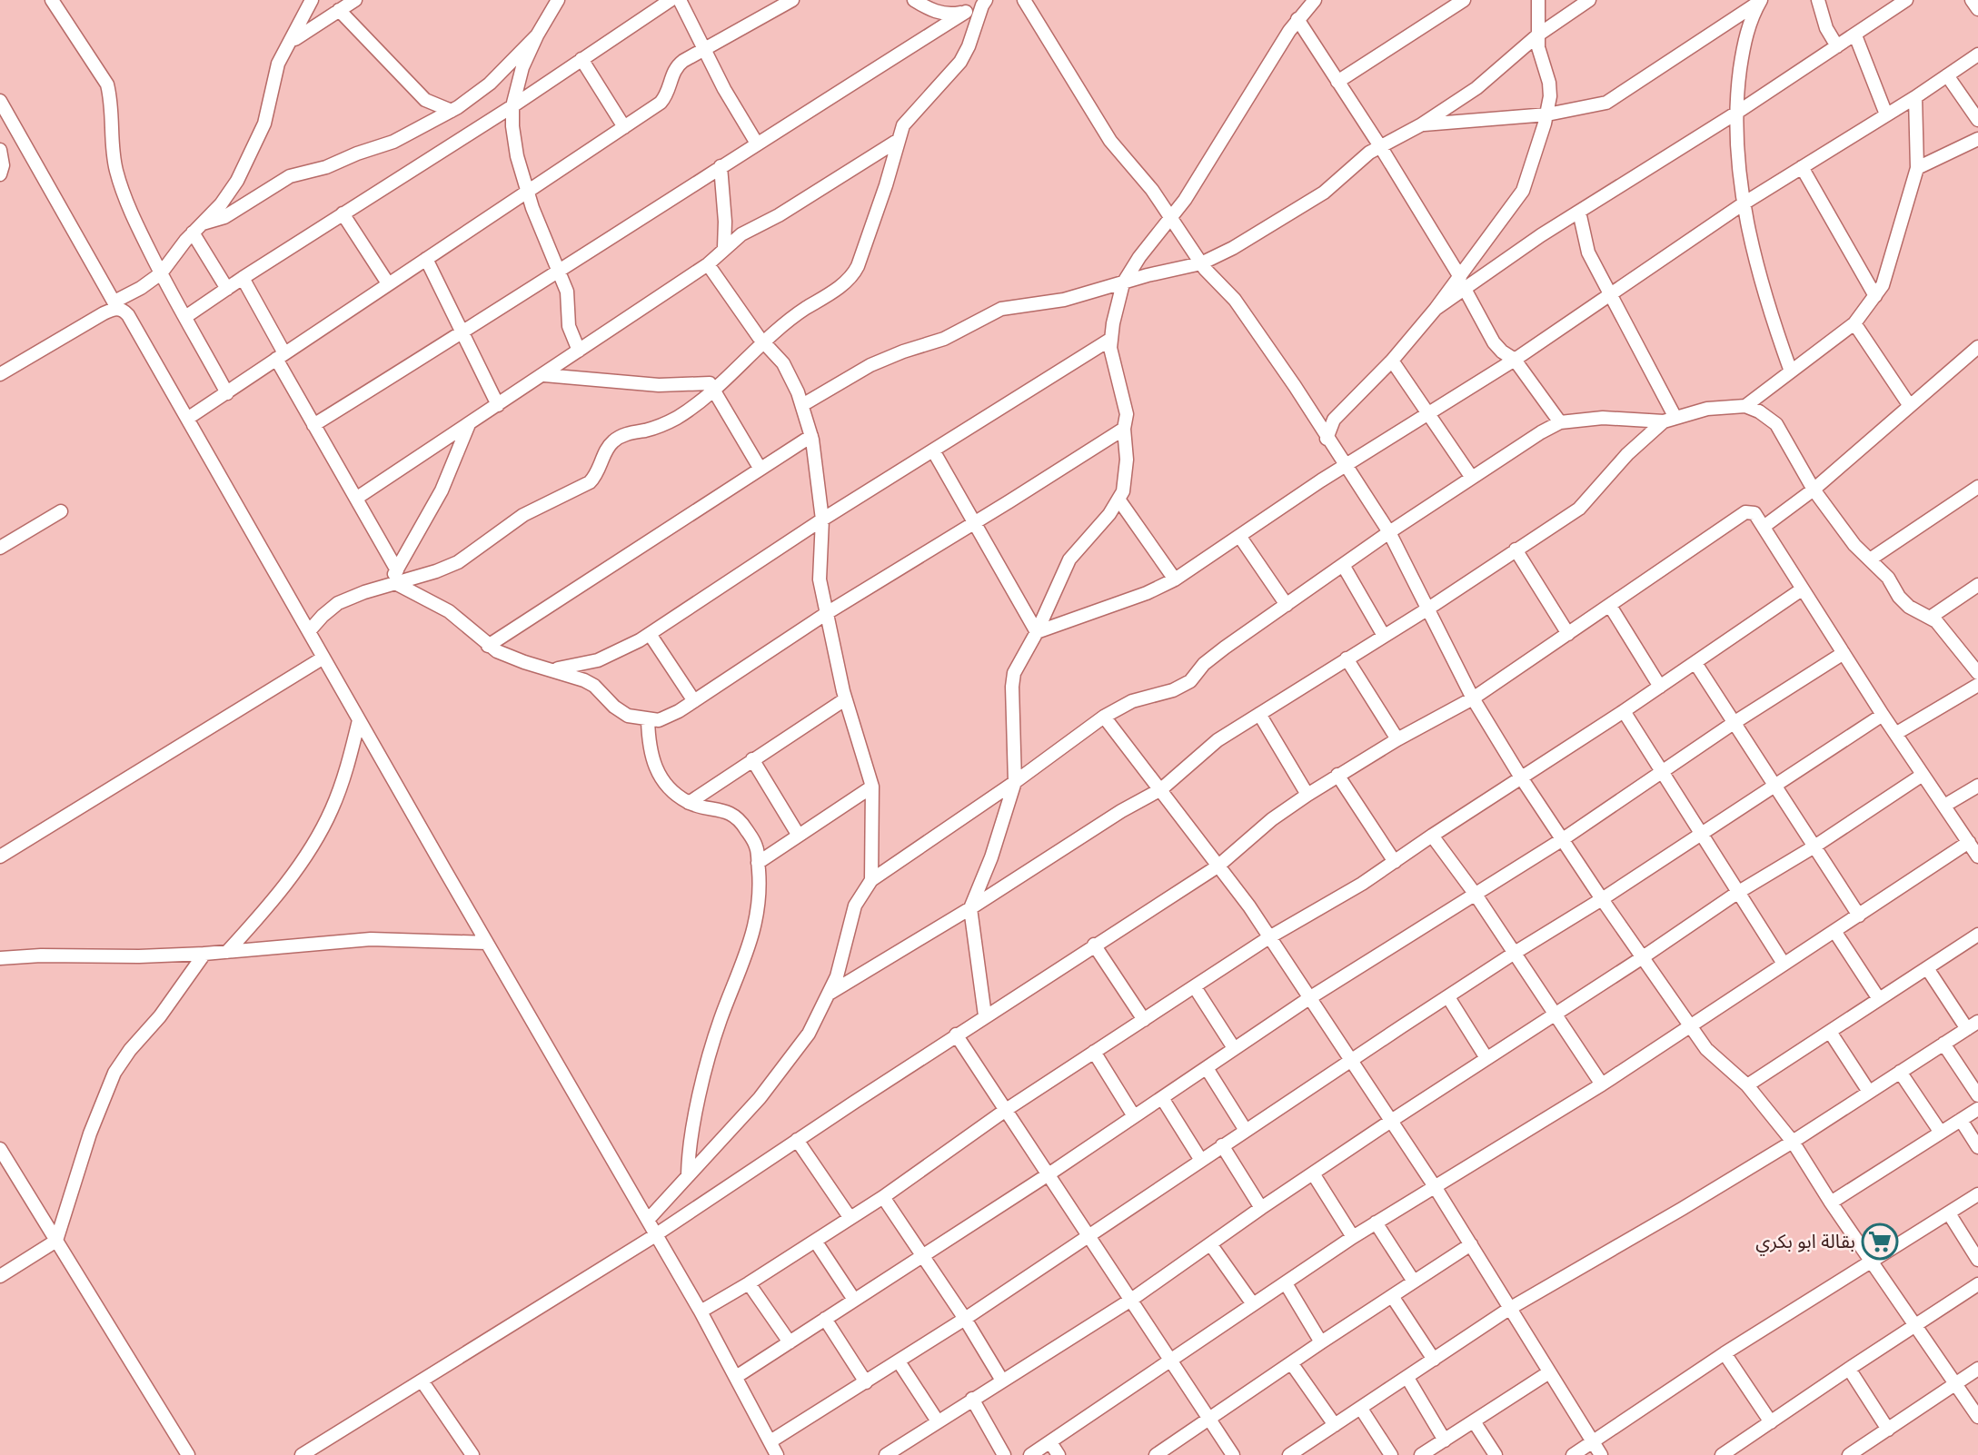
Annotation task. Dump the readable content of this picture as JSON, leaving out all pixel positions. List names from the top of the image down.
{
  "places": {
    "supermarket": ["بقالة ابو بكري"]
  }
}
